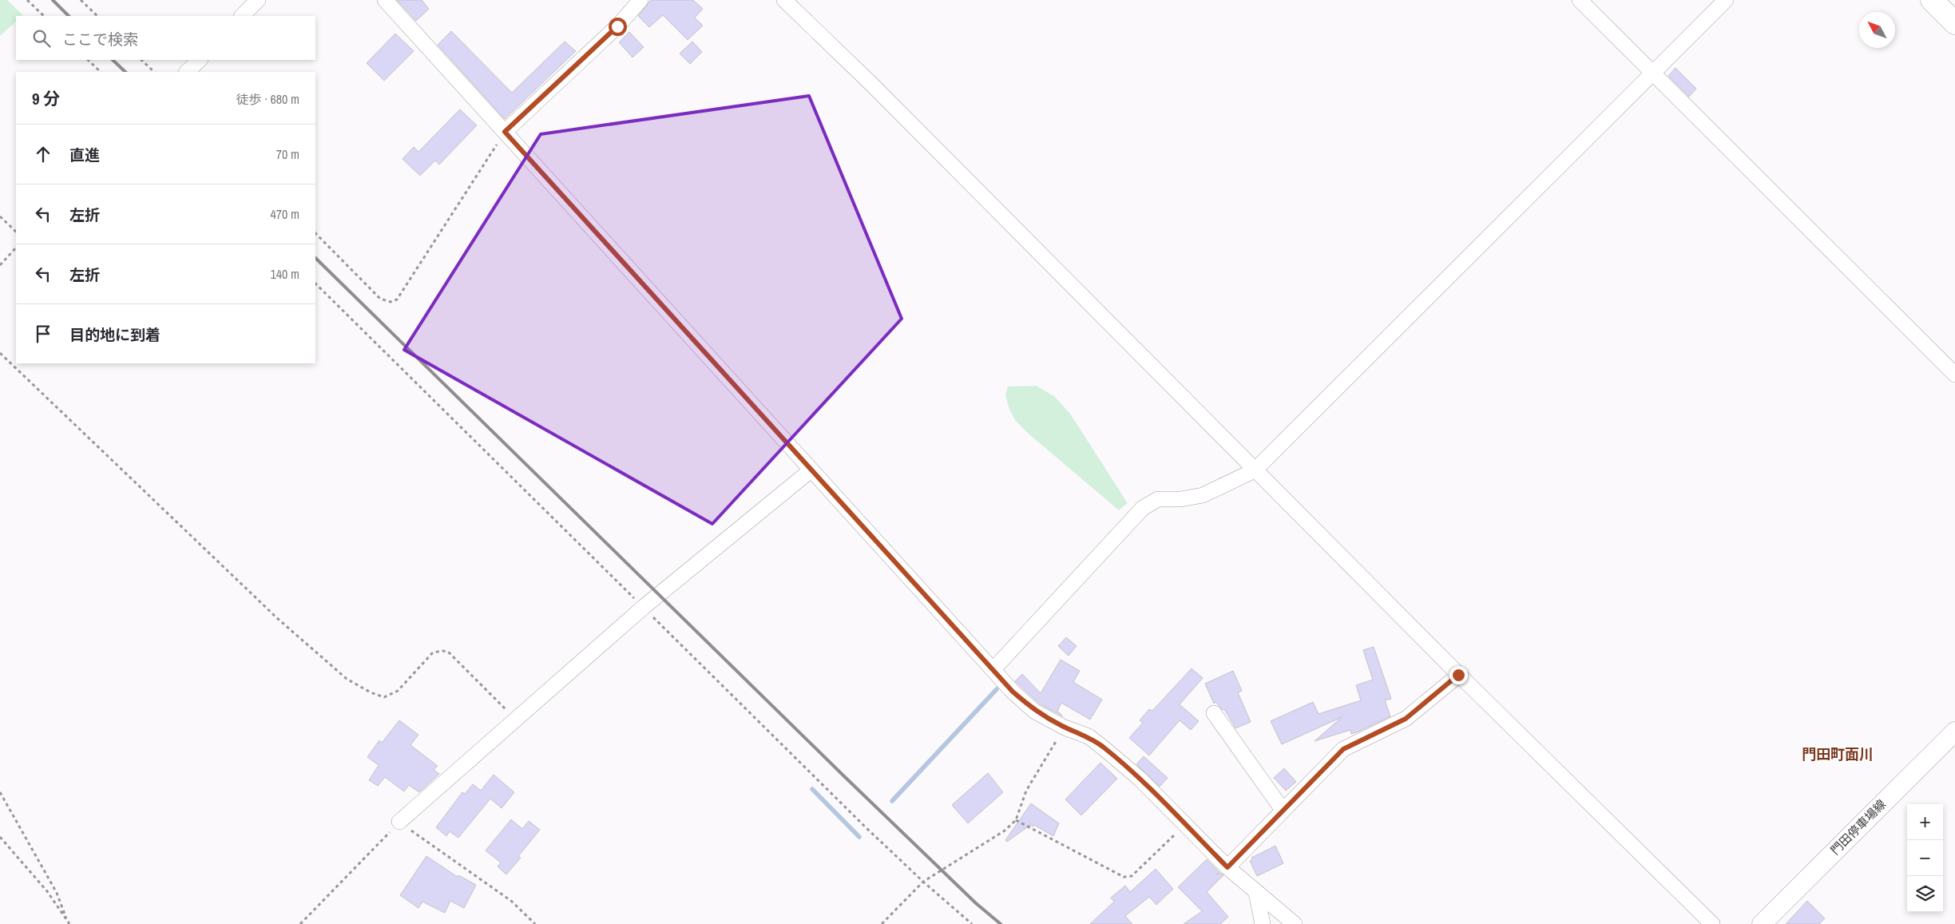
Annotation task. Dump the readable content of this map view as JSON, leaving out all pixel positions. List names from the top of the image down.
{
  "streets": {
    "main road": ["門田停車場線"]
  },
  "districts": ["門田町面川"],
  "north": "top left",
  "page": {
    "search": "ここで検索",
    "heading": ["9 分", "徒歩 · 680 m"],
    "list": [
      ["直進", "70 m"],
      ["左折", "470 m"],
      ["左折", "140 m"],
      "目的地に到着"
    ],
    "map_buttons": ["+", "−"]
  }
}
